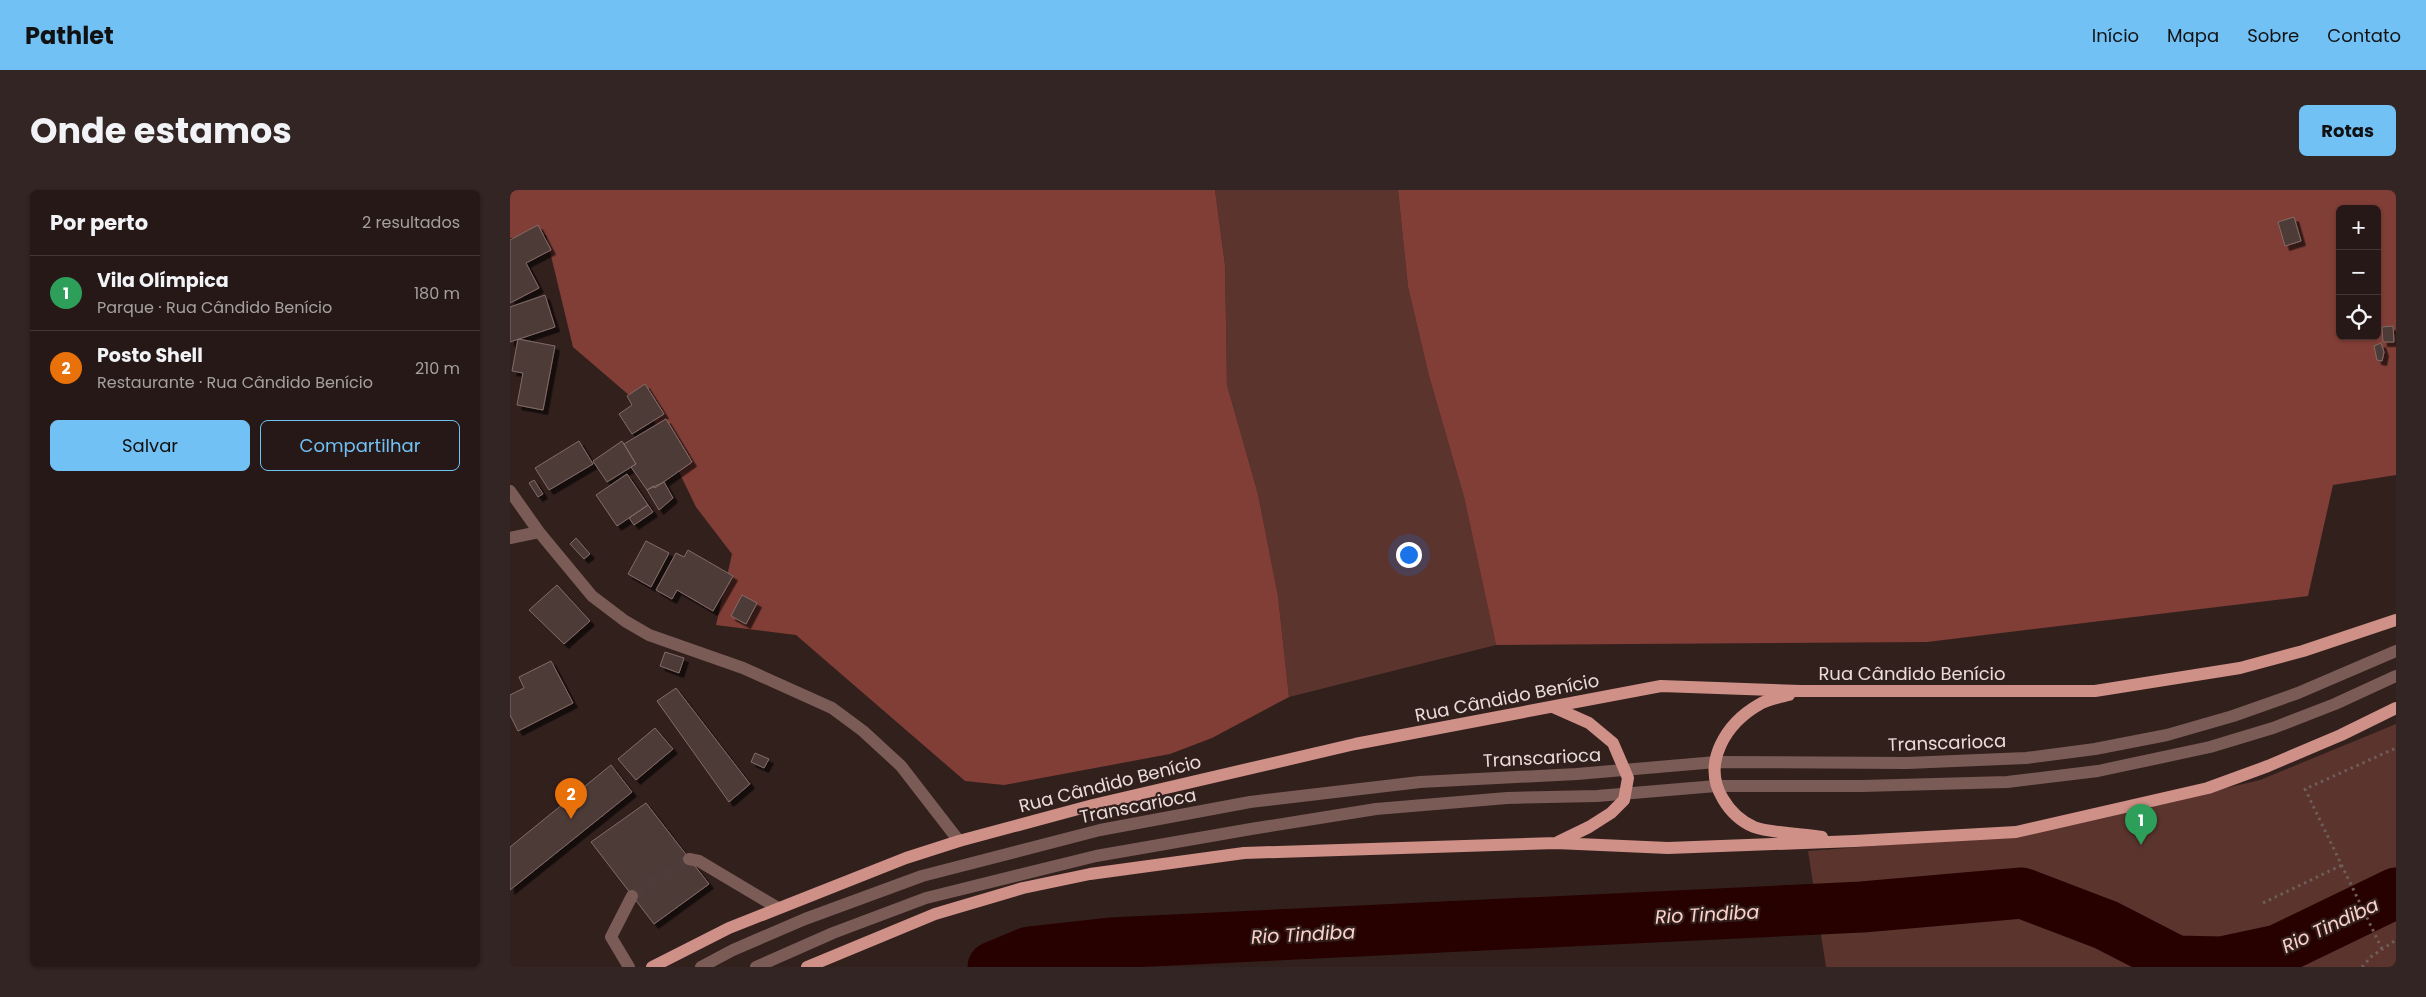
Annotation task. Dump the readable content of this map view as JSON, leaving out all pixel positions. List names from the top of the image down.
{
  "streets": {
    "main road": ["Rua Cândido Benício"],
    "street": ["Transcarioca"]
  },
  "water": ["Rio Tindiba"],
  "page": {
    "header": "Pathlet",
    "nav": [
      "Início",
      "Mapa",
      "Sobre",
      "Contato"
    ],
    "title": "Onde estamos",
    "buttons": [
      "Rotas",
      ["Salvar", "Compartilhar"]
    ],
    "heading": ["Por perto", "2 resultados"],
    "map_buttons": ["+", "−"],
    "list": [
      {
        "mark": "1",
        "name": "Vila Olímpica",
        "note": "Parque · Rua Cândido Benício",
        "value": "180 m"
      },
      {
        "mark": "2",
        "name": "Posto Shell",
        "note": "Restaurante · Rua Cândido Benício",
        "value": "210 m"
      }
    ],
    "pins": ["2", "1"]
  }
}
